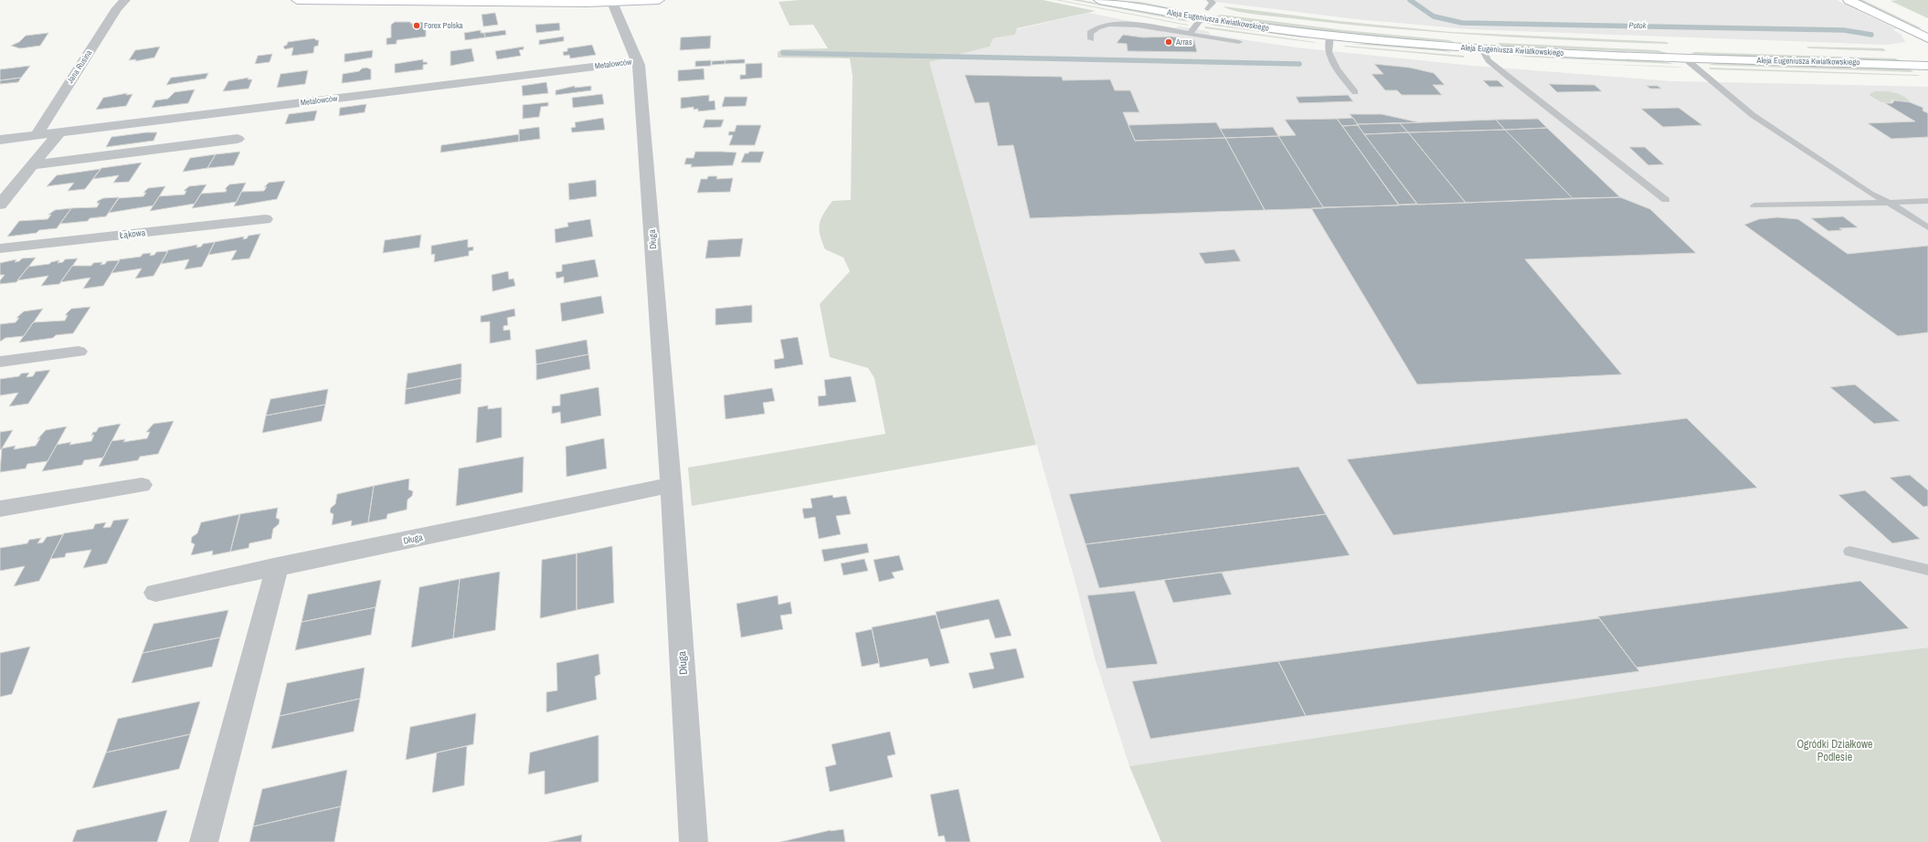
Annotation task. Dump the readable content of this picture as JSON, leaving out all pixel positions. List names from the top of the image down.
{
  "streets": {
    "street": [
      "Aleja Eugeniusza Kwiatkowskiego",
      "Metalowców",
      "Jana Rusina",
      "Łąkowa",
      "Długa"
    ]
  },
  "crossings": [
    ["Metalowców", "Jana Rusina"],
    ["Metalowców", "Długa"]
  ],
  "water": ["Potok"],
  "parks": ["Ogródki Działkowe Podlesie"],
  "places": ["Forex Polska", "Arras"]
}
